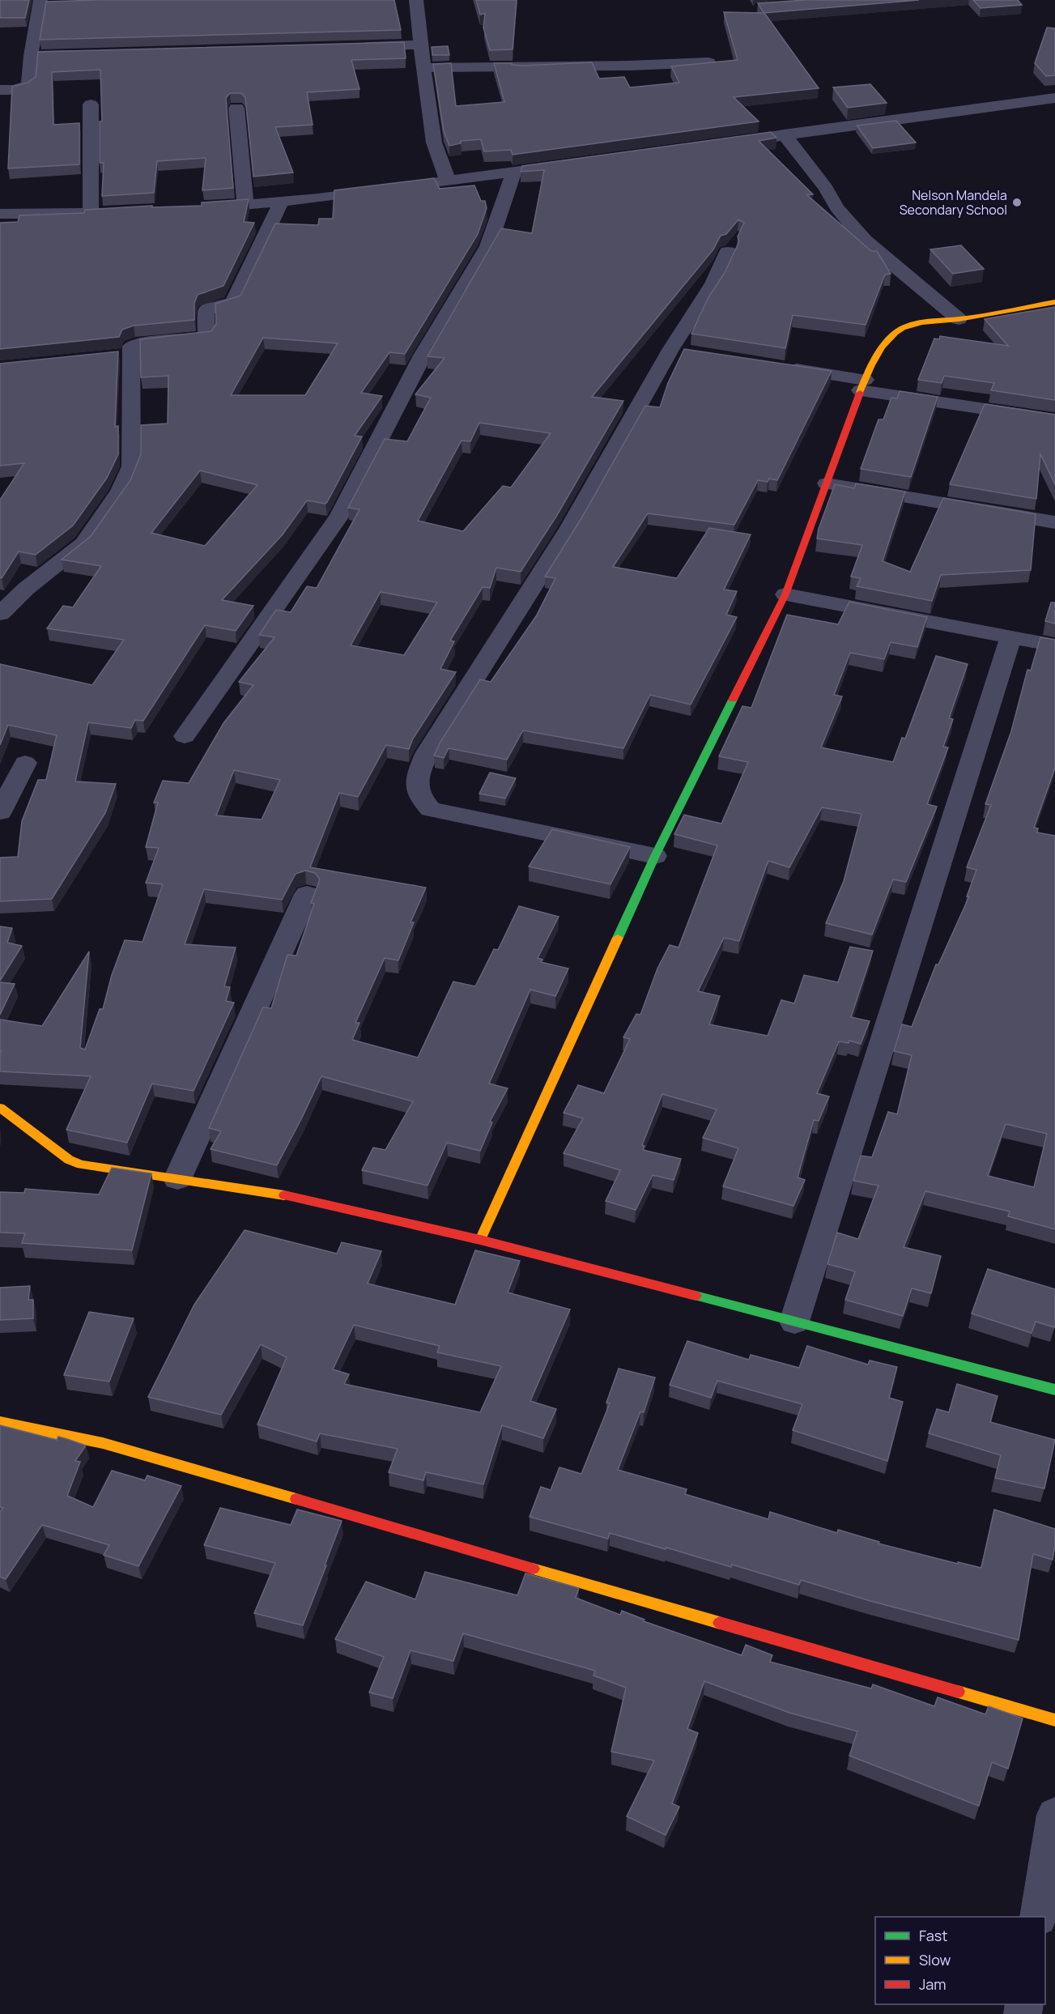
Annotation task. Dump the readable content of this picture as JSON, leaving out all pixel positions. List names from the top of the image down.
{
  "places": ["Nelson Mandela Secondary School"],
  "legend": ["Fast", "Slow", "Jam"]
}
